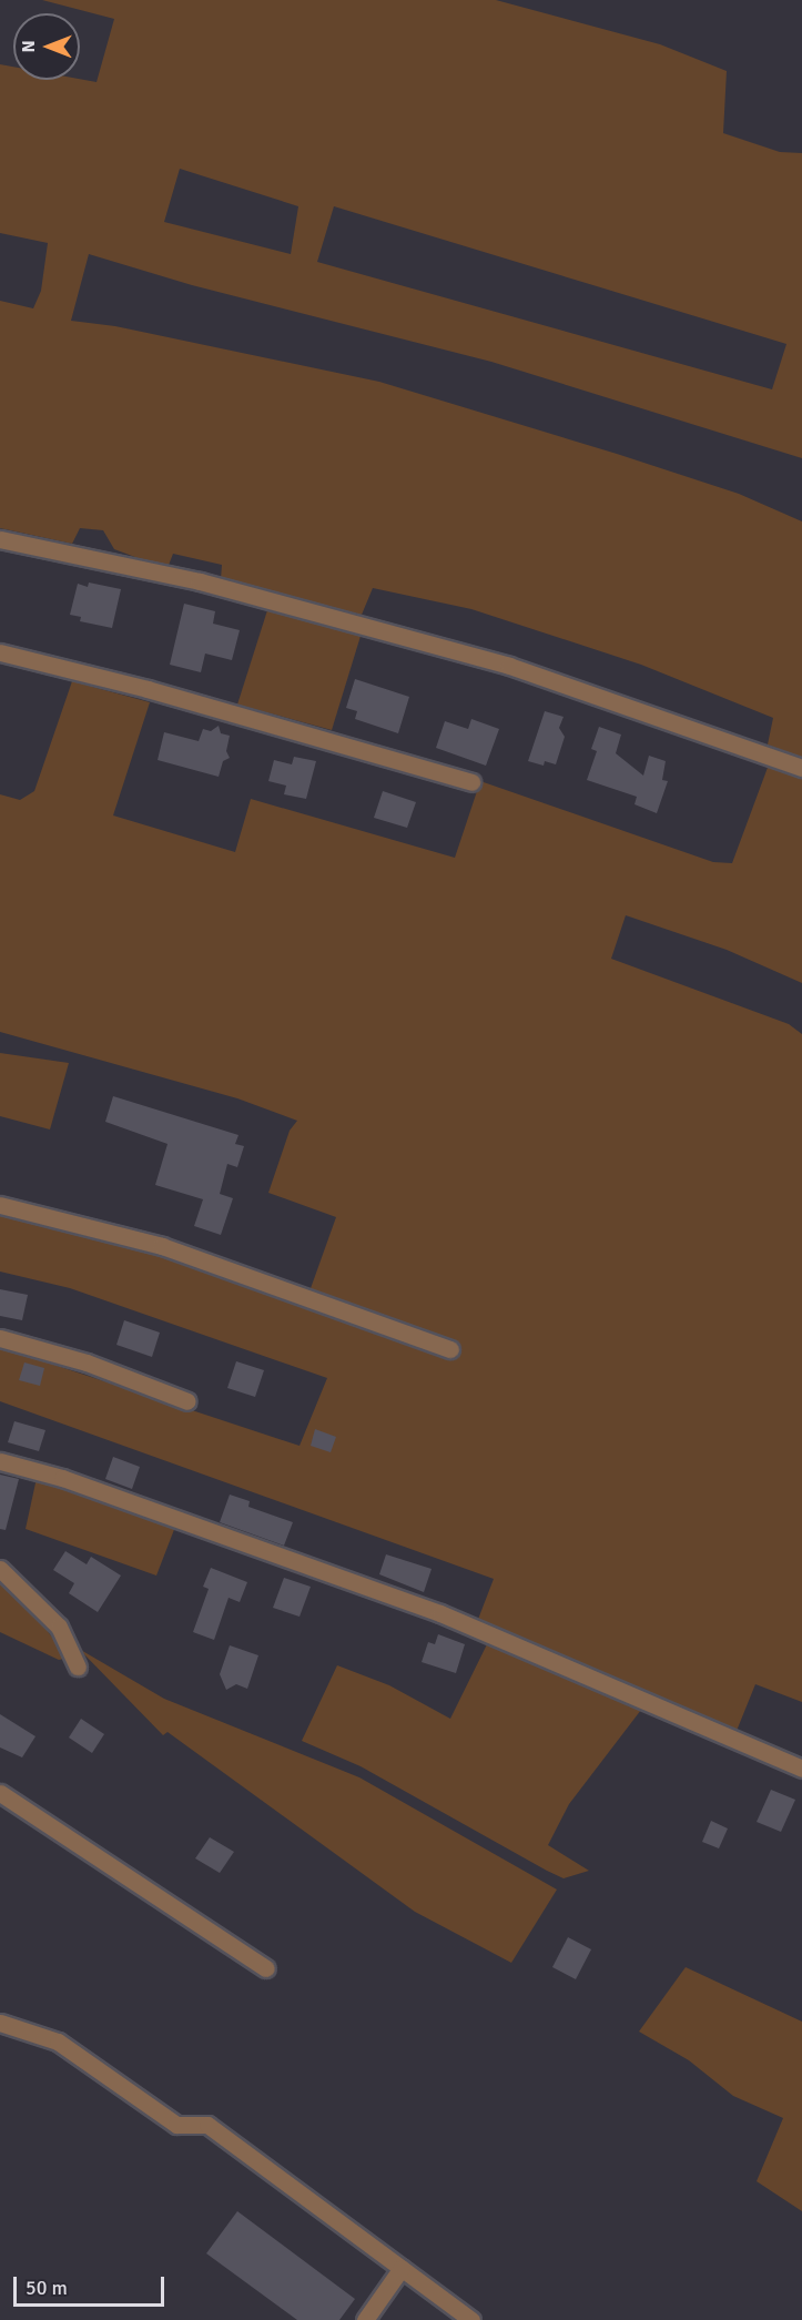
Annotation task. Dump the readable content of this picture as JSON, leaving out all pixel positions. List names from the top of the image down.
{
  "scale_bar": "50 m",
  "north": "left"
}
